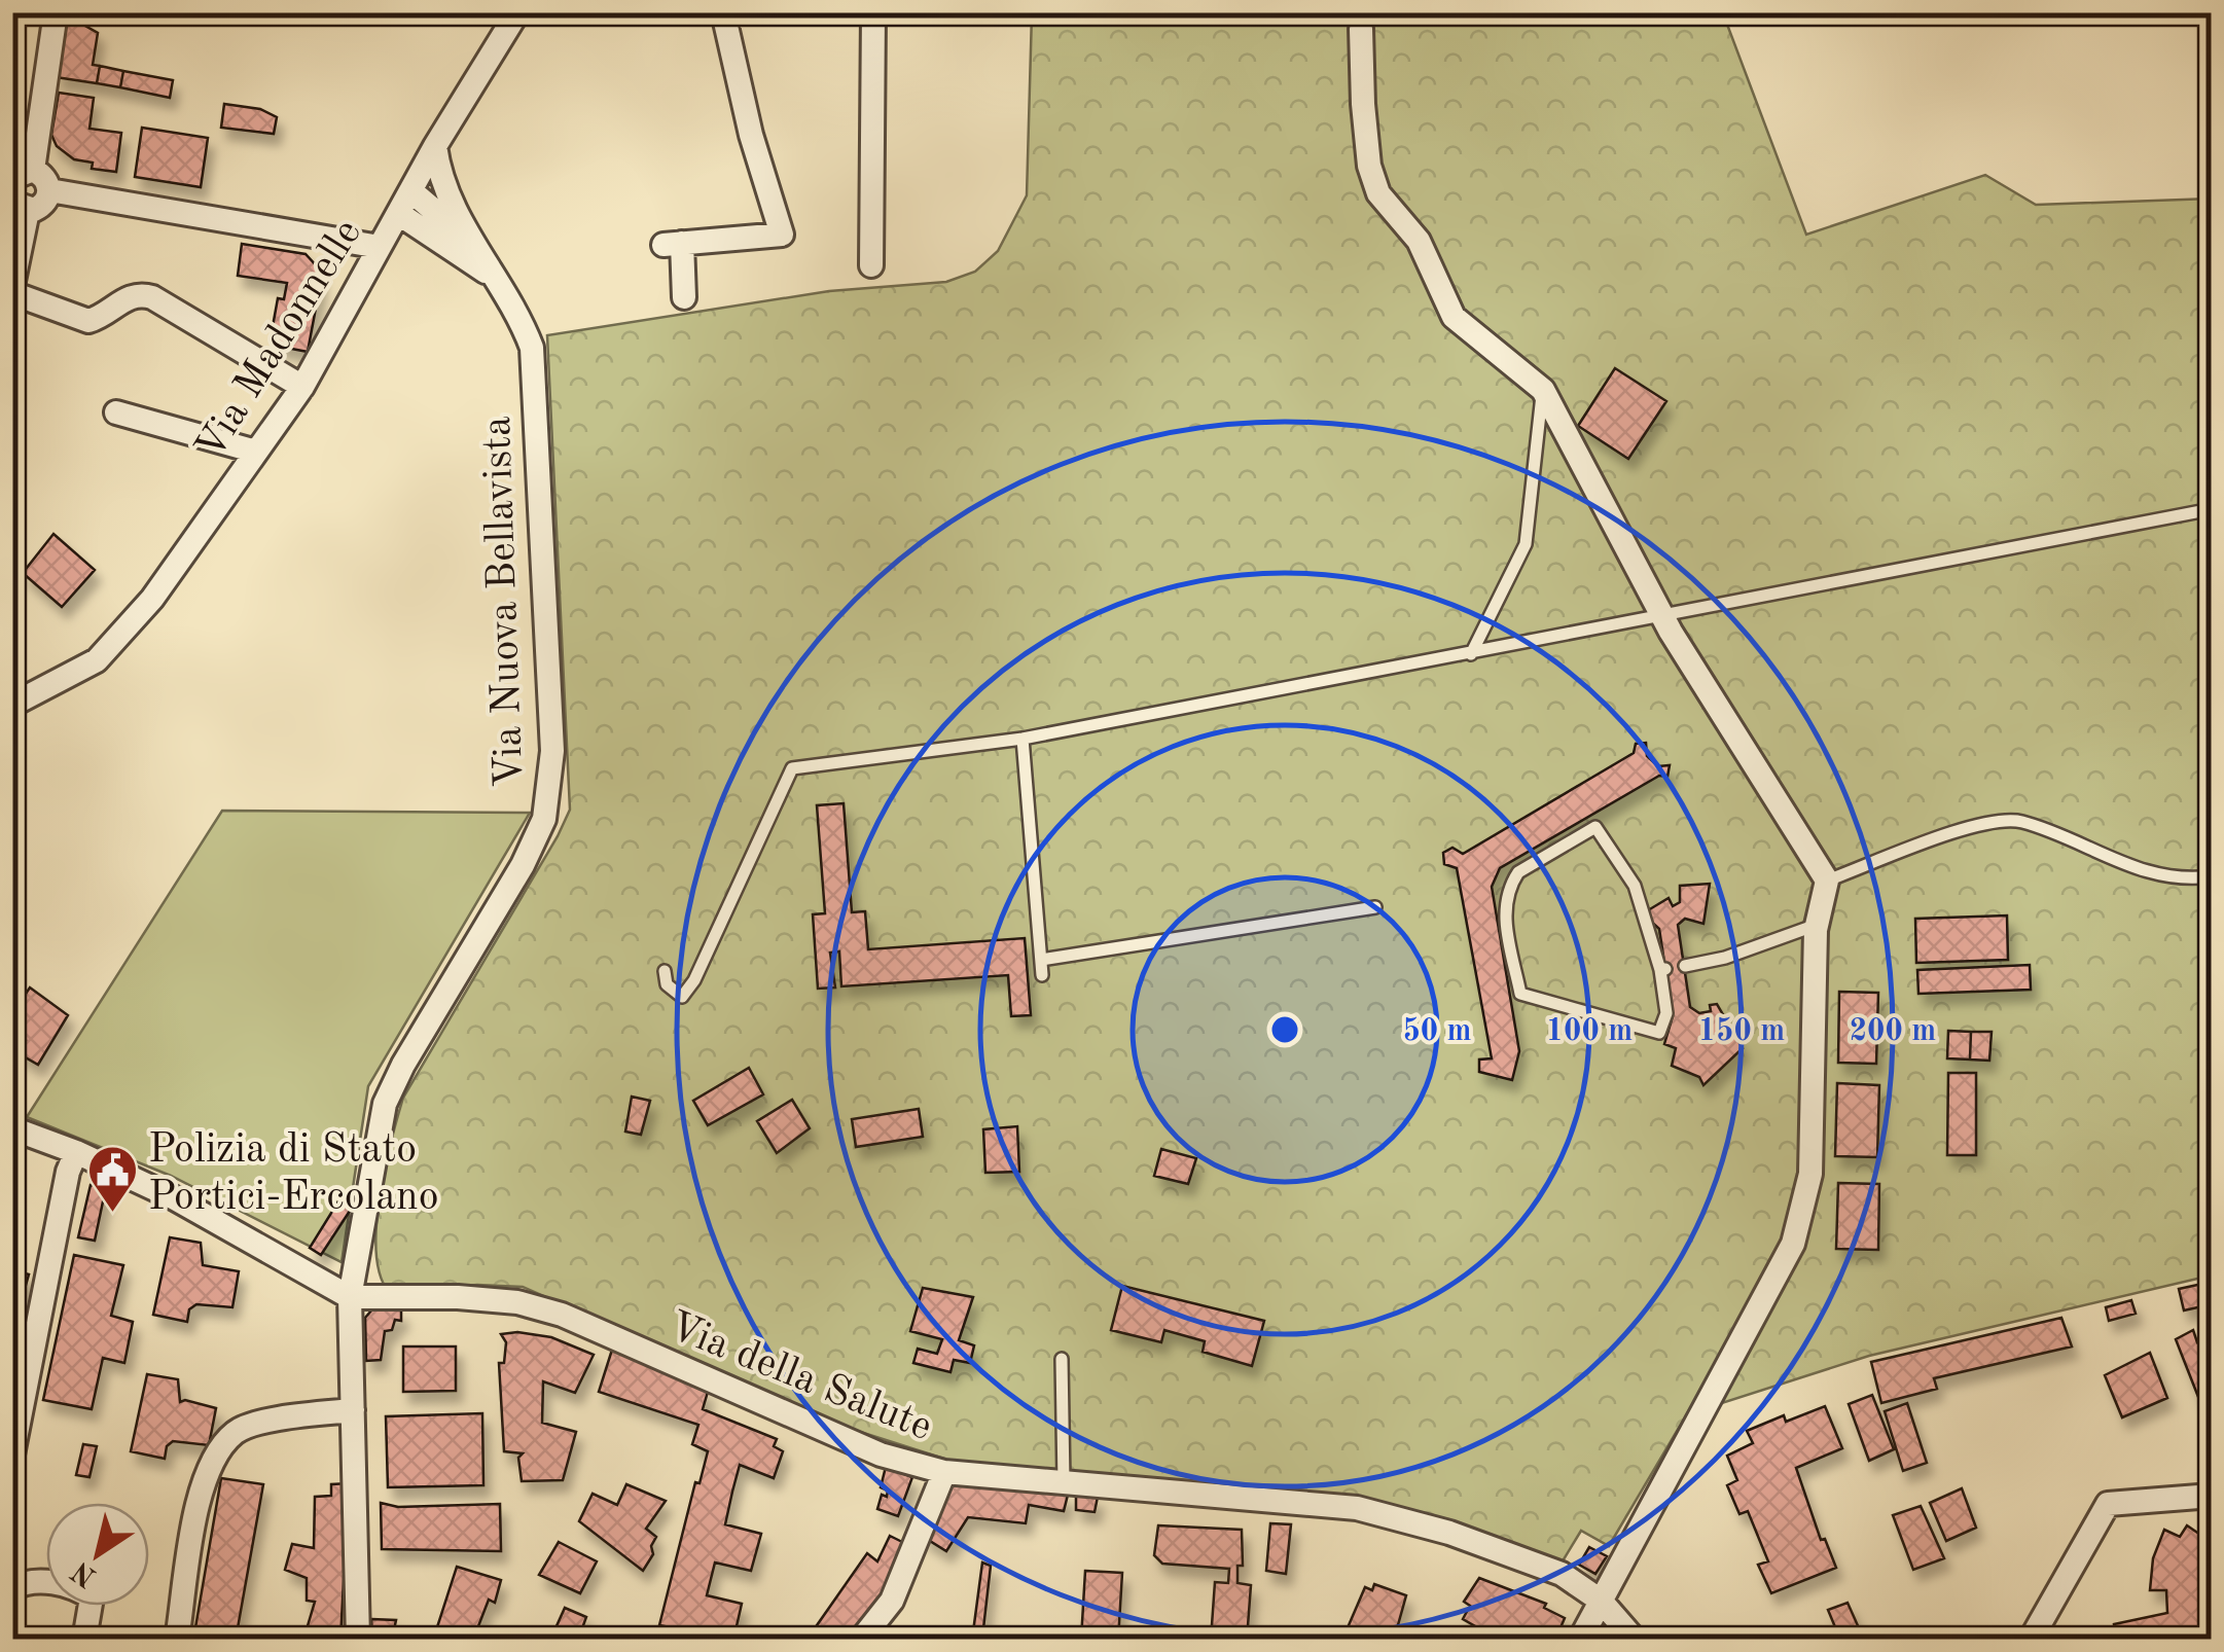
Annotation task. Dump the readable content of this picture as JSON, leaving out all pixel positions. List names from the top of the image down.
{
  "streets": {
    "street": ["Via Madonnelle", "Via Nuova Bellavista", "Via della Salute"]
  },
  "crossings": [
    ["Via Nuova Bellavista", "Via della Salute"]
  ],
  "places": {
    "public building": ["Polizia di Stato Portici-Ercolano"]
  },
  "north": "bottom left",
  "rings": [
    "50 m",
    "100 m",
    "150 m",
    "200 m"
  ]
}
